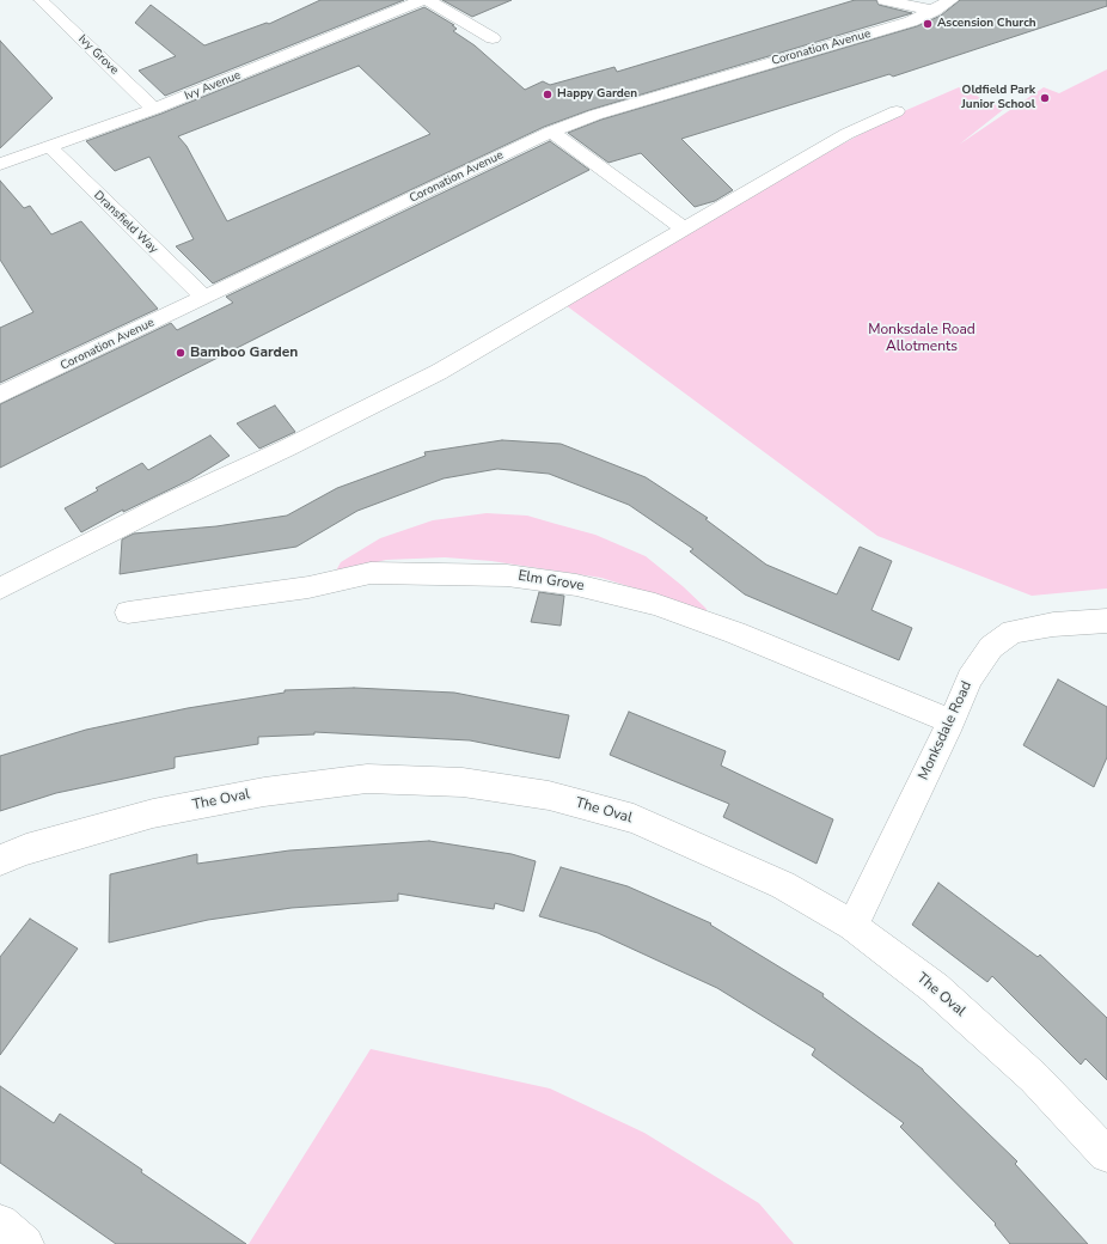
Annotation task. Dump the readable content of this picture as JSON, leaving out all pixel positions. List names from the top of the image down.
{
  "streets": {
    "street": [
      "Coronation Avenue",
      "Ivy Grove",
      "Ivy Avenue",
      "Dransfield Way",
      "Elm Grove",
      "Monksdale Road",
      "The Oval"
    ]
  },
  "crossings": [
    ["Coronation Avenue", "Dransfield Way"],
    ["Ivy Grove", "Ivy Avenue"],
    ["Ivy Avenue", "Dransfield Way"],
    ["Elm Grove", "Monksdale Road"],
    ["Monksdale Road", "The Oval"]
  ],
  "parks": ["Monksdale Road Allotments"],
  "places": [
    "Ascension Church",
    "Happy Garden",
    "Oldfield Park Junior School",
    "Bamboo Garden"
  ]
}
